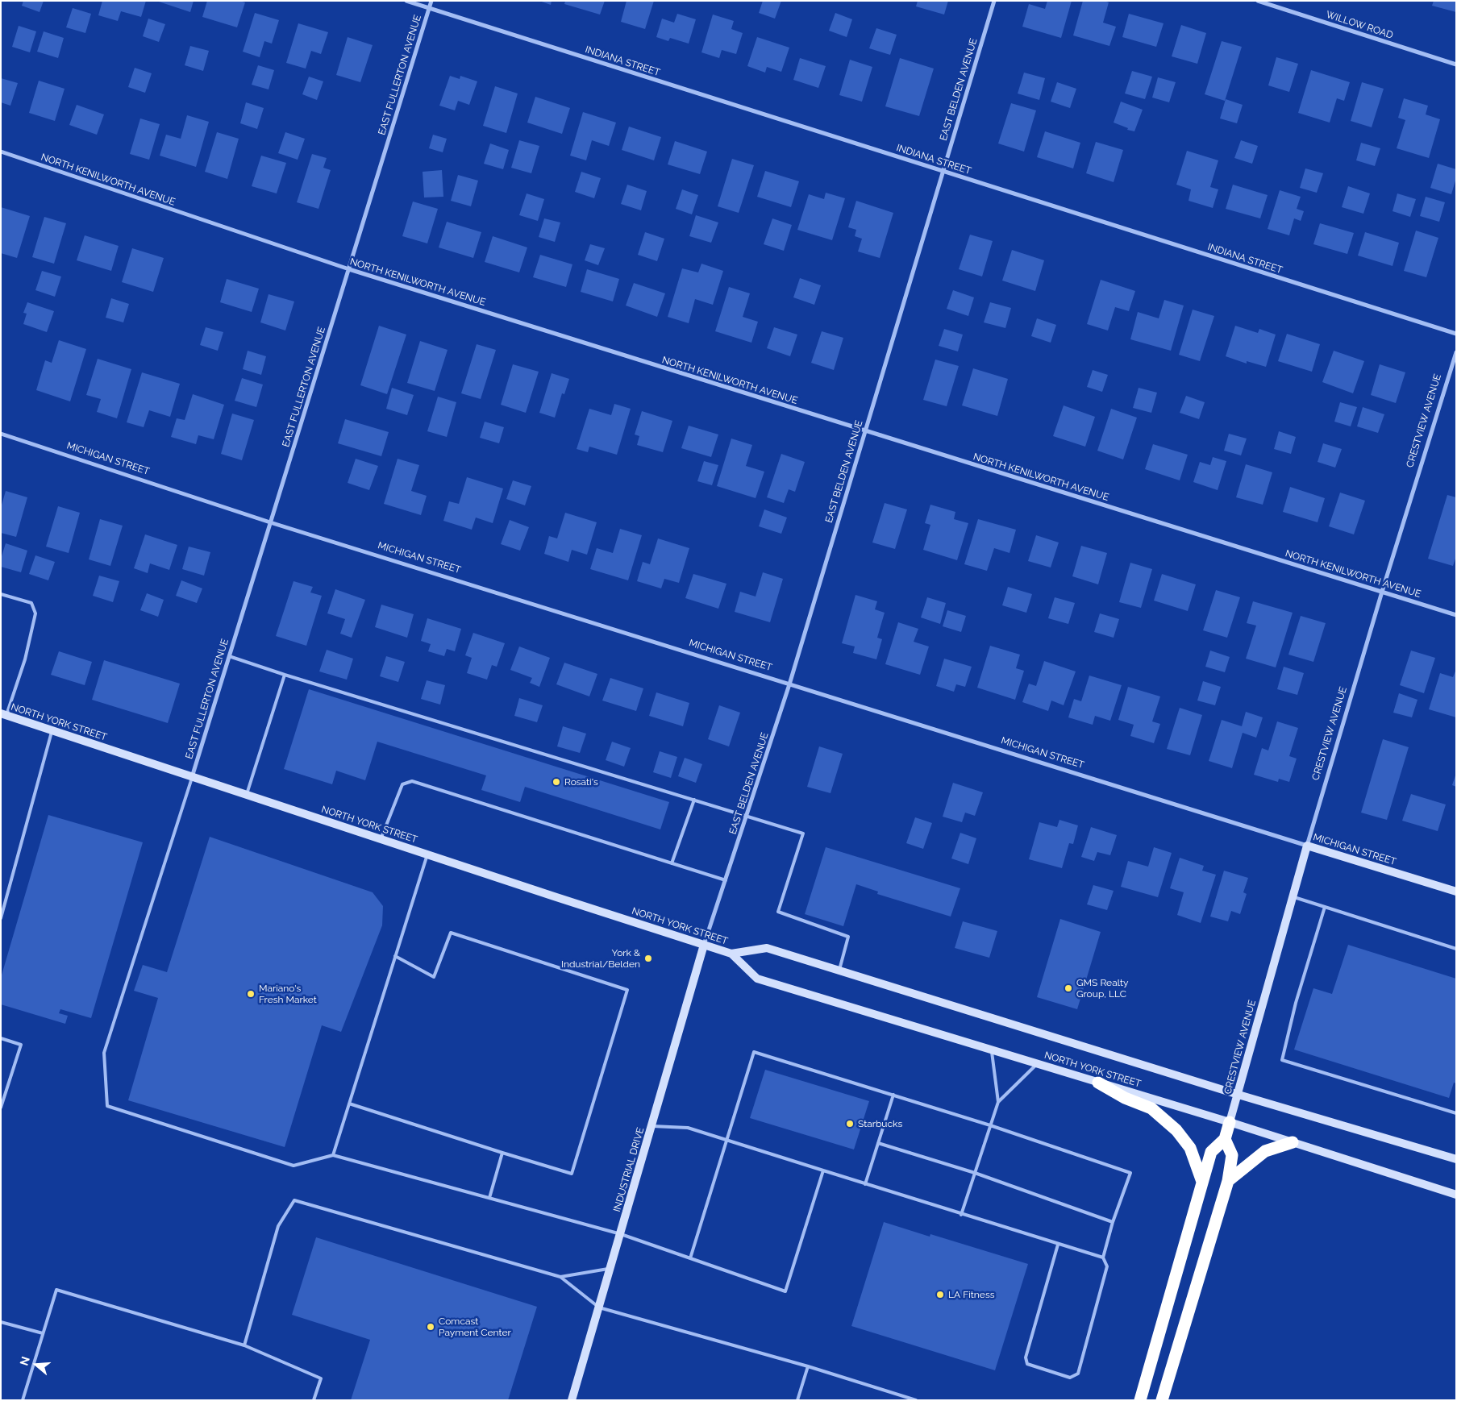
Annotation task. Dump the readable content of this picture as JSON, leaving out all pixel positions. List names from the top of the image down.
{
  "streets": {
    "main road": [
      "CRESTVIEW AVENUE",
      "MICHIGAN STREET",
      "NORTH YORK STREET",
      "INDUSTRIAL DRIVE"
    ],
    "street": [
      "WILLOW ROAD",
      "INDIANA STREET",
      "EAST FULLERTON AVENUE",
      "EAST BELDEN AVENUE",
      "NORTH KENILWORTH AVENUE"
    ]
  },
  "crossings": [
    ["INDIANA STREET", "EAST FULLERTON AVENUE"],
    ["INDIANA STREET", "EAST BELDEN AVENUE"],
    ["EAST FULLERTON AVENUE", "NORTH KENILWORTH AVENUE"],
    ["EAST FULLERTON AVENUE", "MICHIGAN STREET"],
    ["EAST FULLERTON AVENUE", "NORTH YORK STREET"],
    ["EAST BELDEN AVENUE", "NORTH KENILWORTH AVENUE"],
    ["EAST BELDEN AVENUE", "MICHIGAN STREET"],
    ["EAST BELDEN AVENUE", "NORTH YORK STREET"],
    ["EAST BELDEN AVENUE", "INDUSTRIAL DRIVE"],
    ["NORTH KENILWORTH AVENUE", "CRESTVIEW AVENUE"],
    ["CRESTVIEW AVENUE", "MICHIGAN STREET"],
    ["CRESTVIEW AVENUE", "NORTH YORK STREET"],
    ["NORTH YORK STREET", "INDUSTRIAL DRIVE"]
  ],
  "places": [
    "Rosati's",
    "York & Industrial/Belden",
    "GMS Realty Group, LLC",
    "Mariano's Fresh Market",
    "Starbucks",
    "LA Fitness",
    "Comcast Payment Center"
  ],
  "north": "left"
}
